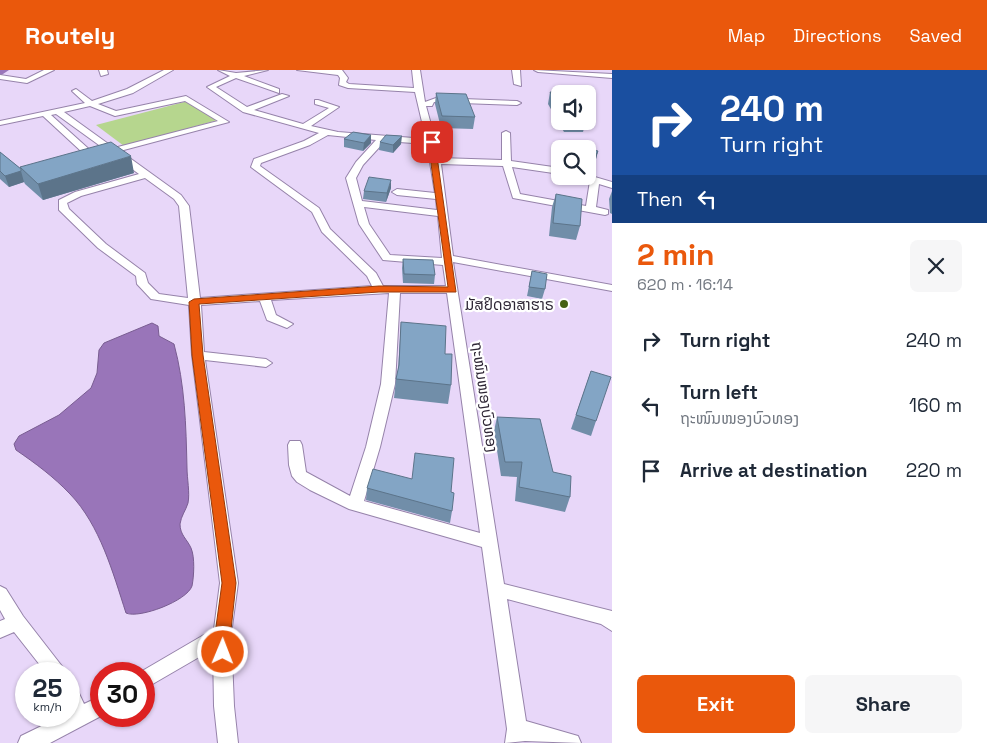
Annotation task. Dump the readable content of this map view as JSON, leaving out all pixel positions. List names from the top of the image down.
{
  "streets": {
    "street": ["ຖະໜົນໜອງບົວທອງ"]
  },
  "places": ["ມັສຢິດອາສາຮາຣ"],
  "page": {
    "header": "Routely",
    "nav": ["Map", "Directions", "Saved"],
    "turn": ["240 m", "Turn right"],
    "then": "Then",
    "heading": ["2 min", "620 m · 16:14"],
    "list": [
      {
        "name": "Turn right",
        "value": "240 m"
      },
      {
        "name": "Turn left",
        "note": "ຖະໜົນໜອງບົວທອງ",
        "value": "160 m"
      },
      {
        "name": "Arrive at destination",
        "value": "220 m"
      }
    ],
    "speed": "25 km/h",
    "limit": "30",
    "buttons": ["Exit", "Share"]
  }
}
